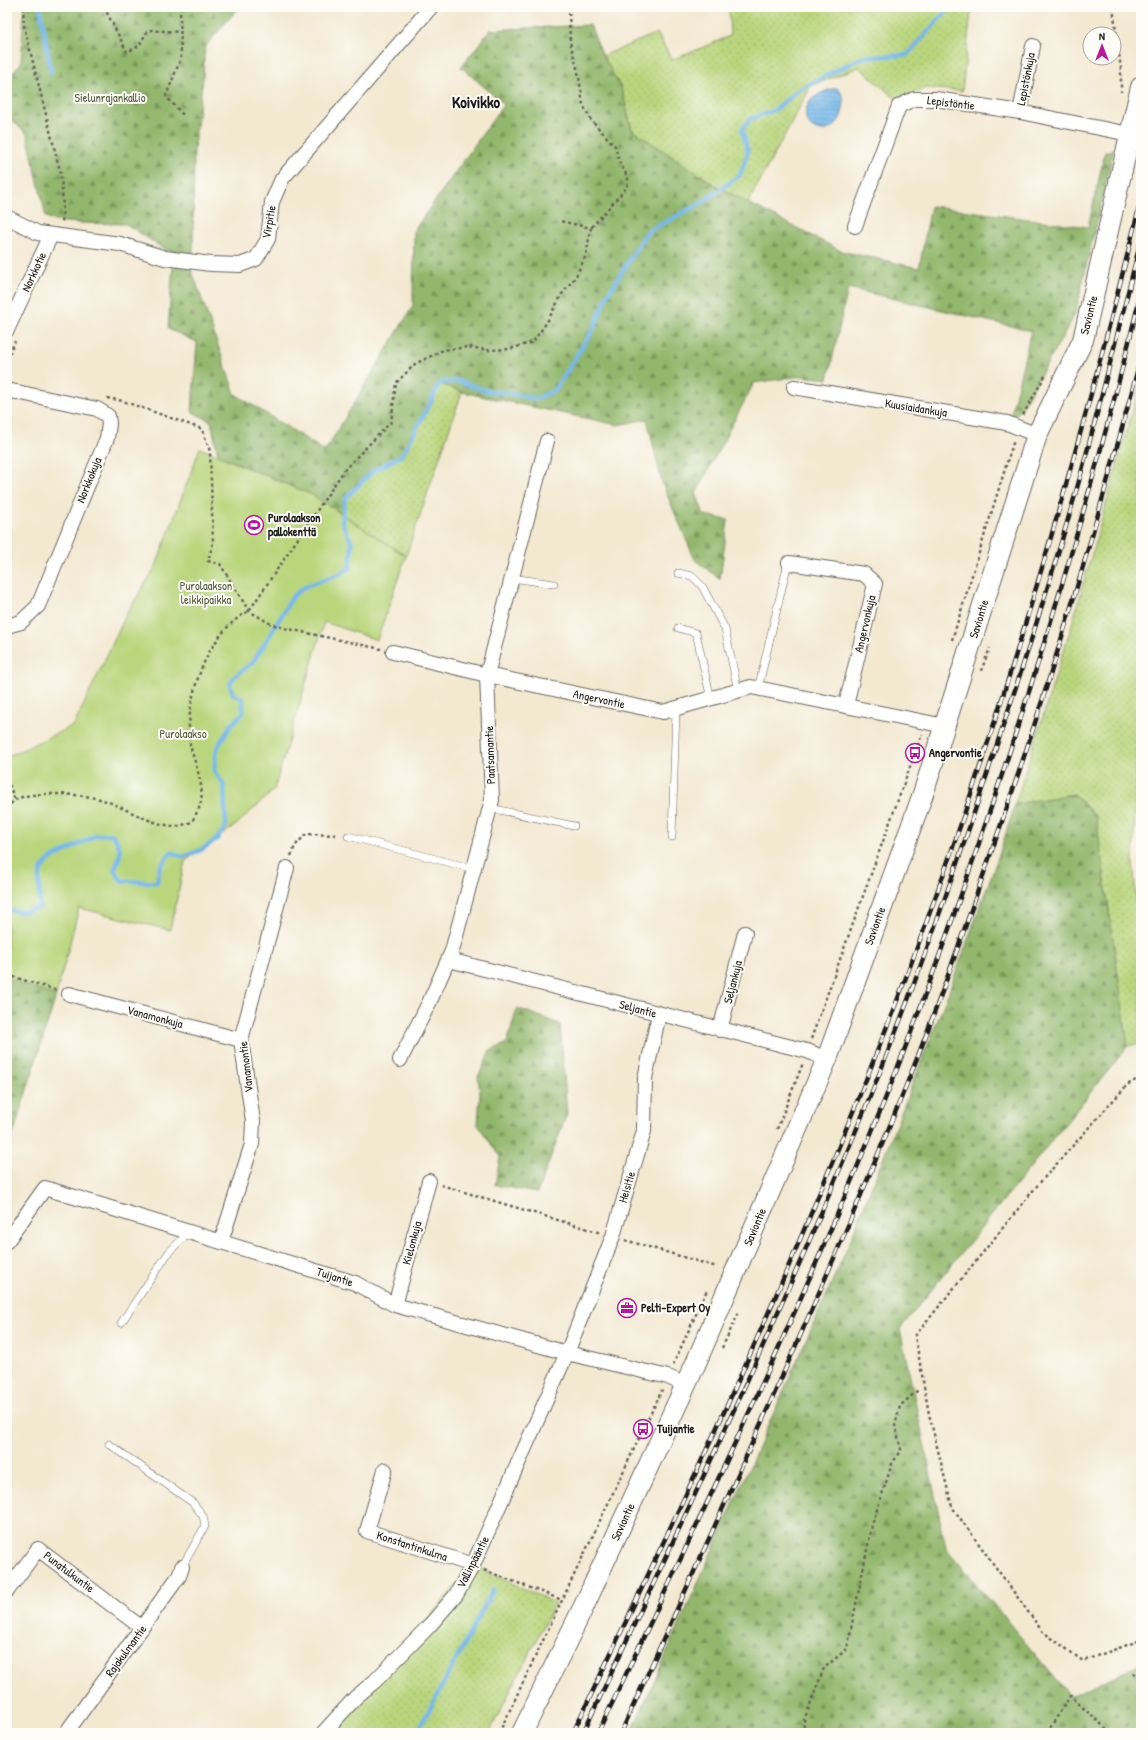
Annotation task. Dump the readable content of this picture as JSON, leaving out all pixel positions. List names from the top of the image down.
{
  "streets": {
    "main road": ["Saviontie"],
    "street": [
      "Lepistönkuja",
      "Lepistöntie",
      "Virpitie",
      "Norkkotie",
      "Kuusiaidankuja",
      "Norkkokuja",
      "Angervonkuja",
      "Angervontie",
      "Paatsamantie",
      "Seljankuja",
      "Seljantie",
      "Vanamonkuja",
      "Vanamontie",
      "Heisitie",
      "Kielonkuja",
      "Tuijantie",
      "Konstantinkulma",
      "Vallinpääntie",
      "Punatulkuntie",
      "Rajakulmantie"
    ]
  },
  "crossings": [
    ["Lepistönkuja", "Lepistöntie"],
    ["Lepistöntie", "Saviontie"],
    ["Virpitie", "Norkkotie"],
    ["Saviontie", "Kuusiaidankuja"],
    ["Saviontie", "Angervontie"],
    ["Saviontie", "Seljantie"],
    ["Saviontie", "Tuijantie"],
    ["Angervonkuja", "Angervontie"],
    ["Angervontie", "Paatsamantie"],
    ["Paatsamantie", "Seljantie"],
    ["Seljankuja", "Seljantie"],
    ["Seljantie", "Heisitie"],
    ["Vanamonkuja", "Vanamontie"],
    ["Vanamontie", "Tuijantie"],
    ["Heisitie", "Tuijantie"],
    ["Heisitie", "Vallinpääntie"],
    ["Kielonkuja", "Tuijantie"],
    ["Tuijantie", "Vallinpääntie"],
    ["Konstantinkulma", "Vallinpääntie"],
    ["Punatulkuntie", "Rajakulmantie"]
  ],
  "districts": ["Koivikko"],
  "parks": ["Sielunrajankallio", "Purolaakson leikkipaikka", "Purolaakso"],
  "places": {
    "sports": ["Purolaakson pallokenttä"],
    "bus stop": ["Angervontie", "Tuijantie"],
    "office": ["Pelti-Expert Oy"]
  },
  "north": "top"
}
